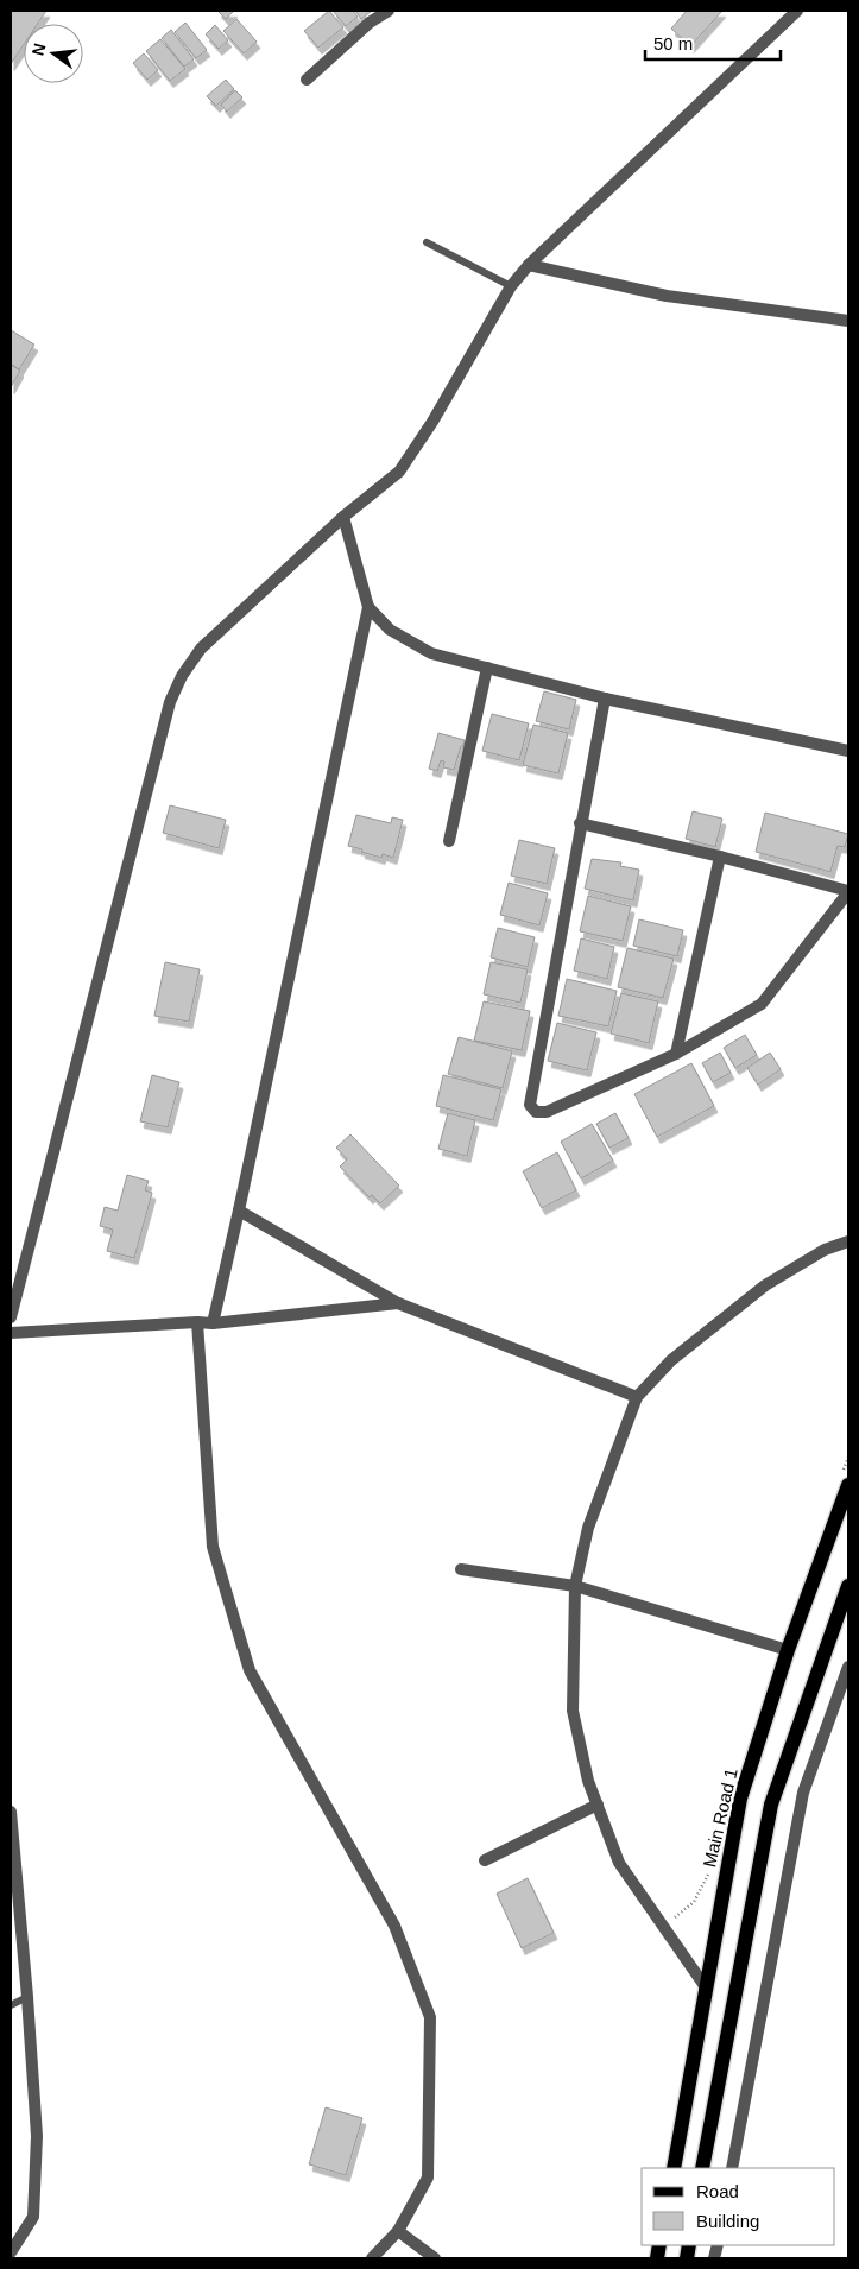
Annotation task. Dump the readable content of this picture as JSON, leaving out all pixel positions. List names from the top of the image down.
{
  "streets": {
    "main road": ["Main Road 1"]
  },
  "legend": ["Road", "Building"],
  "scale_bar": "50 m",
  "north": "left"
}
